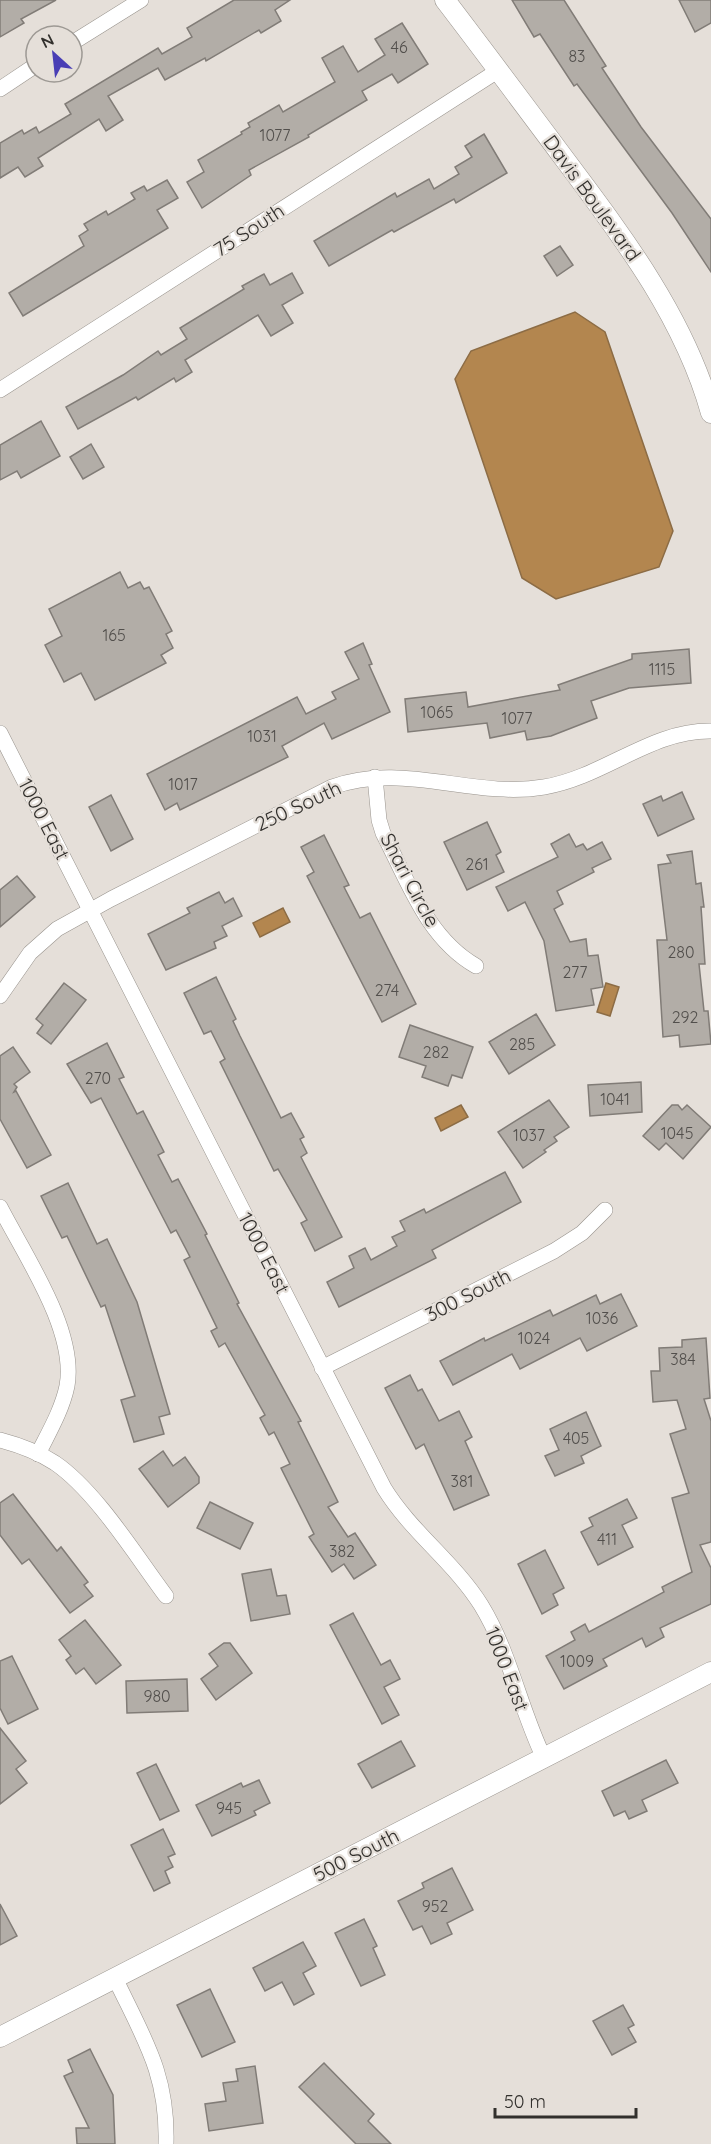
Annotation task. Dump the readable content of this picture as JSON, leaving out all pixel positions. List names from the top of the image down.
{
  "streets": {
    "street": [
      "Davis Boulevard",
      "75 South",
      "250 South",
      "1000 East",
      "Shari Circle",
      "300 South",
      "500 South"
    ]
  },
  "crossings": [
    ["Davis Boulevard", "75 South"],
    ["250 South", "1000 East"],
    ["250 South", "Shari Circle"],
    ["1000 East", "300 South"],
    ["1000 East", "500 South"]
  ],
  "house_numbers": [
    "46",
    "83",
    "1077",
    "165",
    "1115",
    "1065",
    "1077",
    "1031",
    "1017",
    "261",
    "280",
    "277",
    "274",
    "292",
    "285",
    "282",
    "270",
    "1041",
    "1045",
    "1037",
    "1036",
    "1024",
    "384",
    "405",
    "381",
    "411",
    "382",
    "1009",
    "980",
    "945",
    "952"
  ],
  "scale_bar": "50 m",
  "north": "top left"
}
